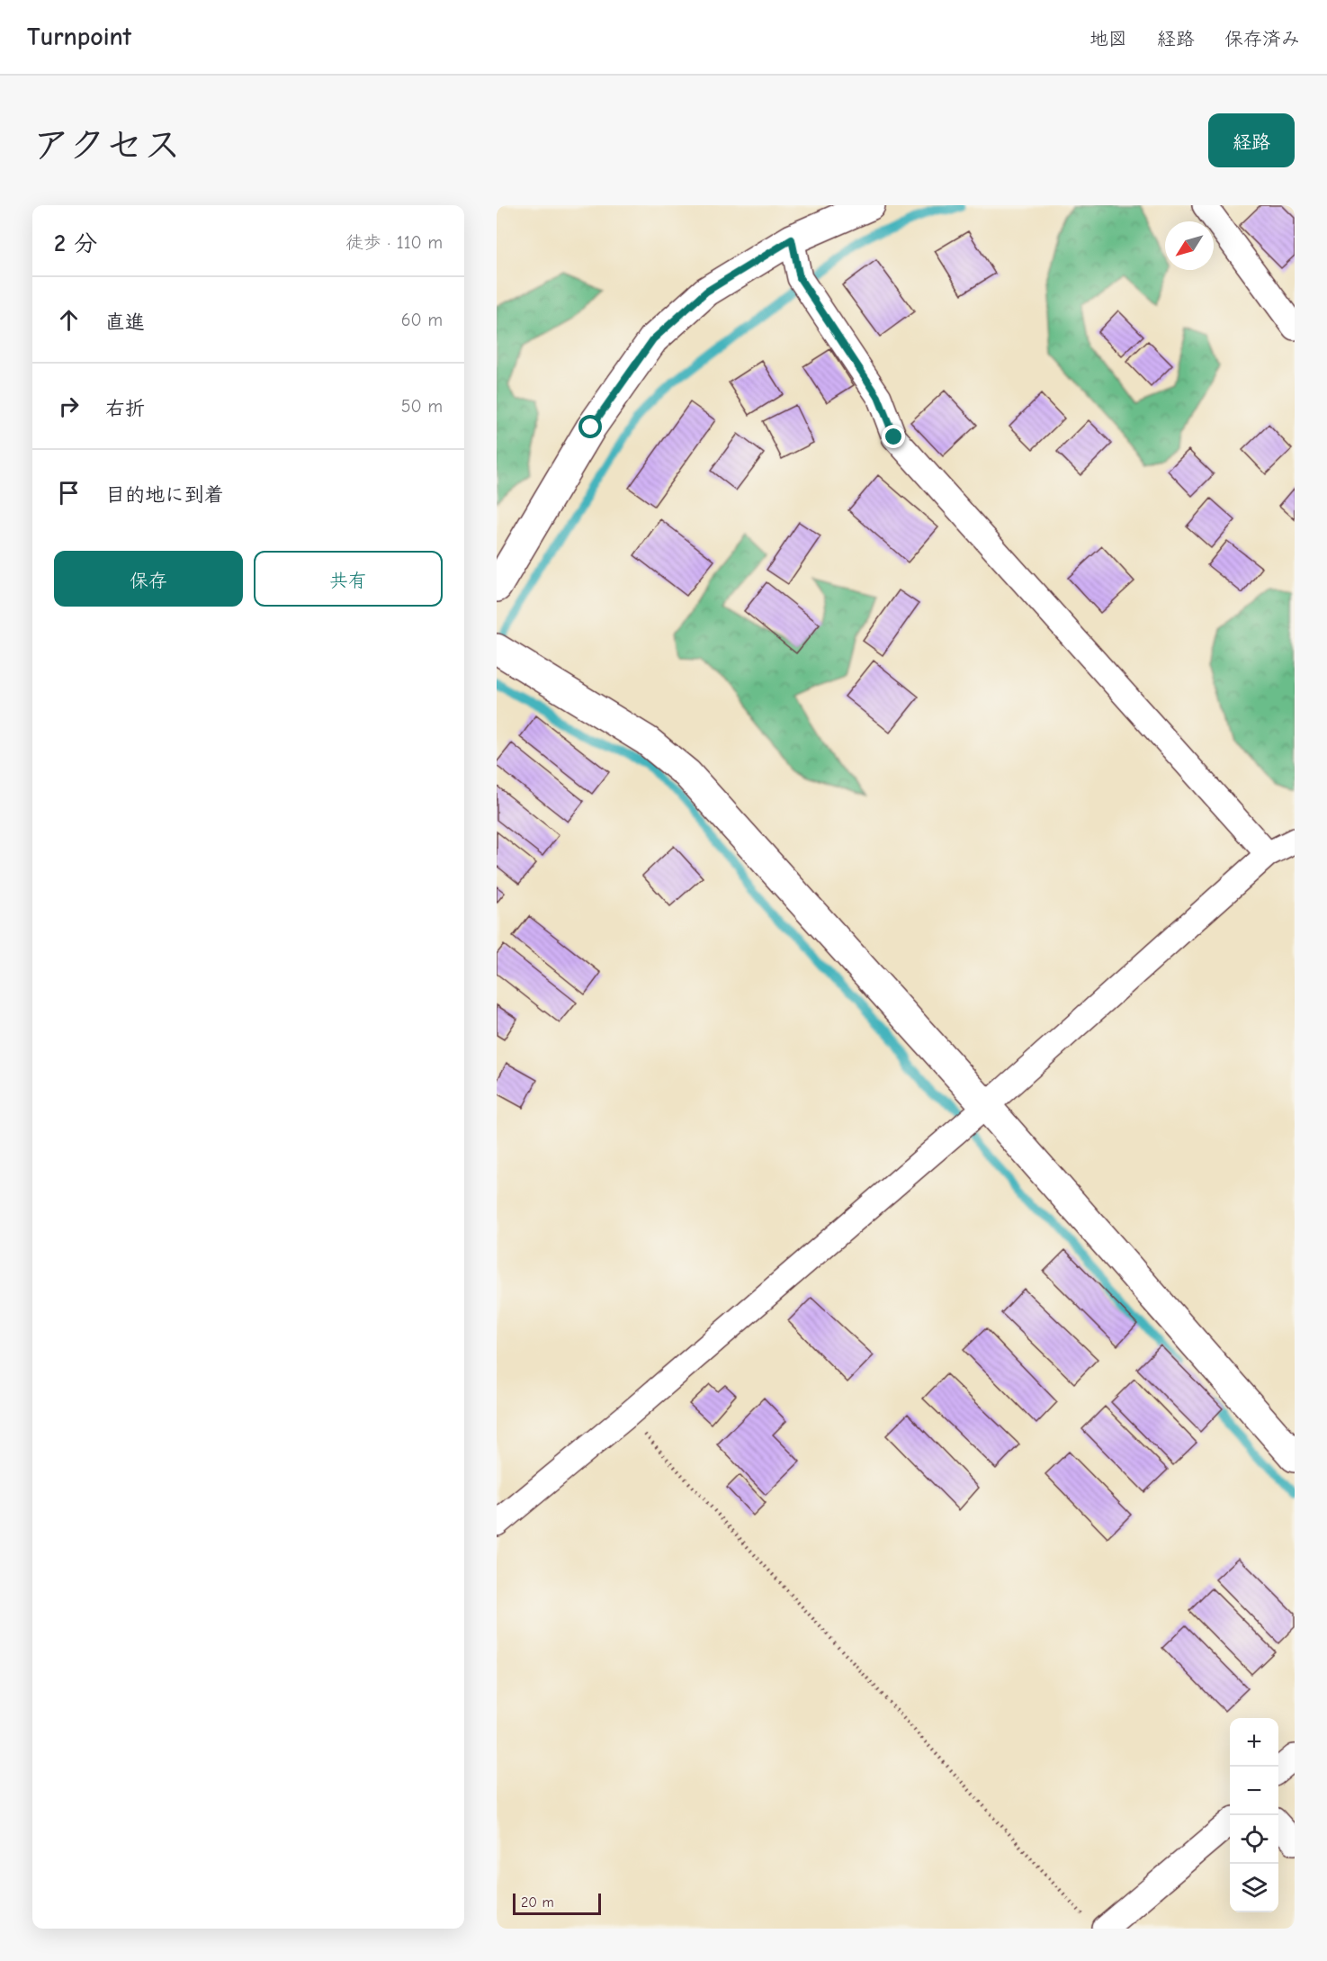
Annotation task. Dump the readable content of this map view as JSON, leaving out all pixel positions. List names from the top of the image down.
{
  "scale_bar": "20 m",
  "north": "bottom left",
  "page": {
    "header": "Turnpoint",
    "nav": ["地図", "経路", "保存済み"],
    "title": "アクセス",
    "buttons": [
      "経路",
      ["保存", "共有"]
    ],
    "heading": ["2 分", "徒歩 · 110 m"],
    "list": [
      ["直進", "60 m"],
      ["右折", "50 m"],
      "目的地に到着"
    ],
    "map_buttons": ["+", "−"],
    "scale": "20 m"
  }
}
